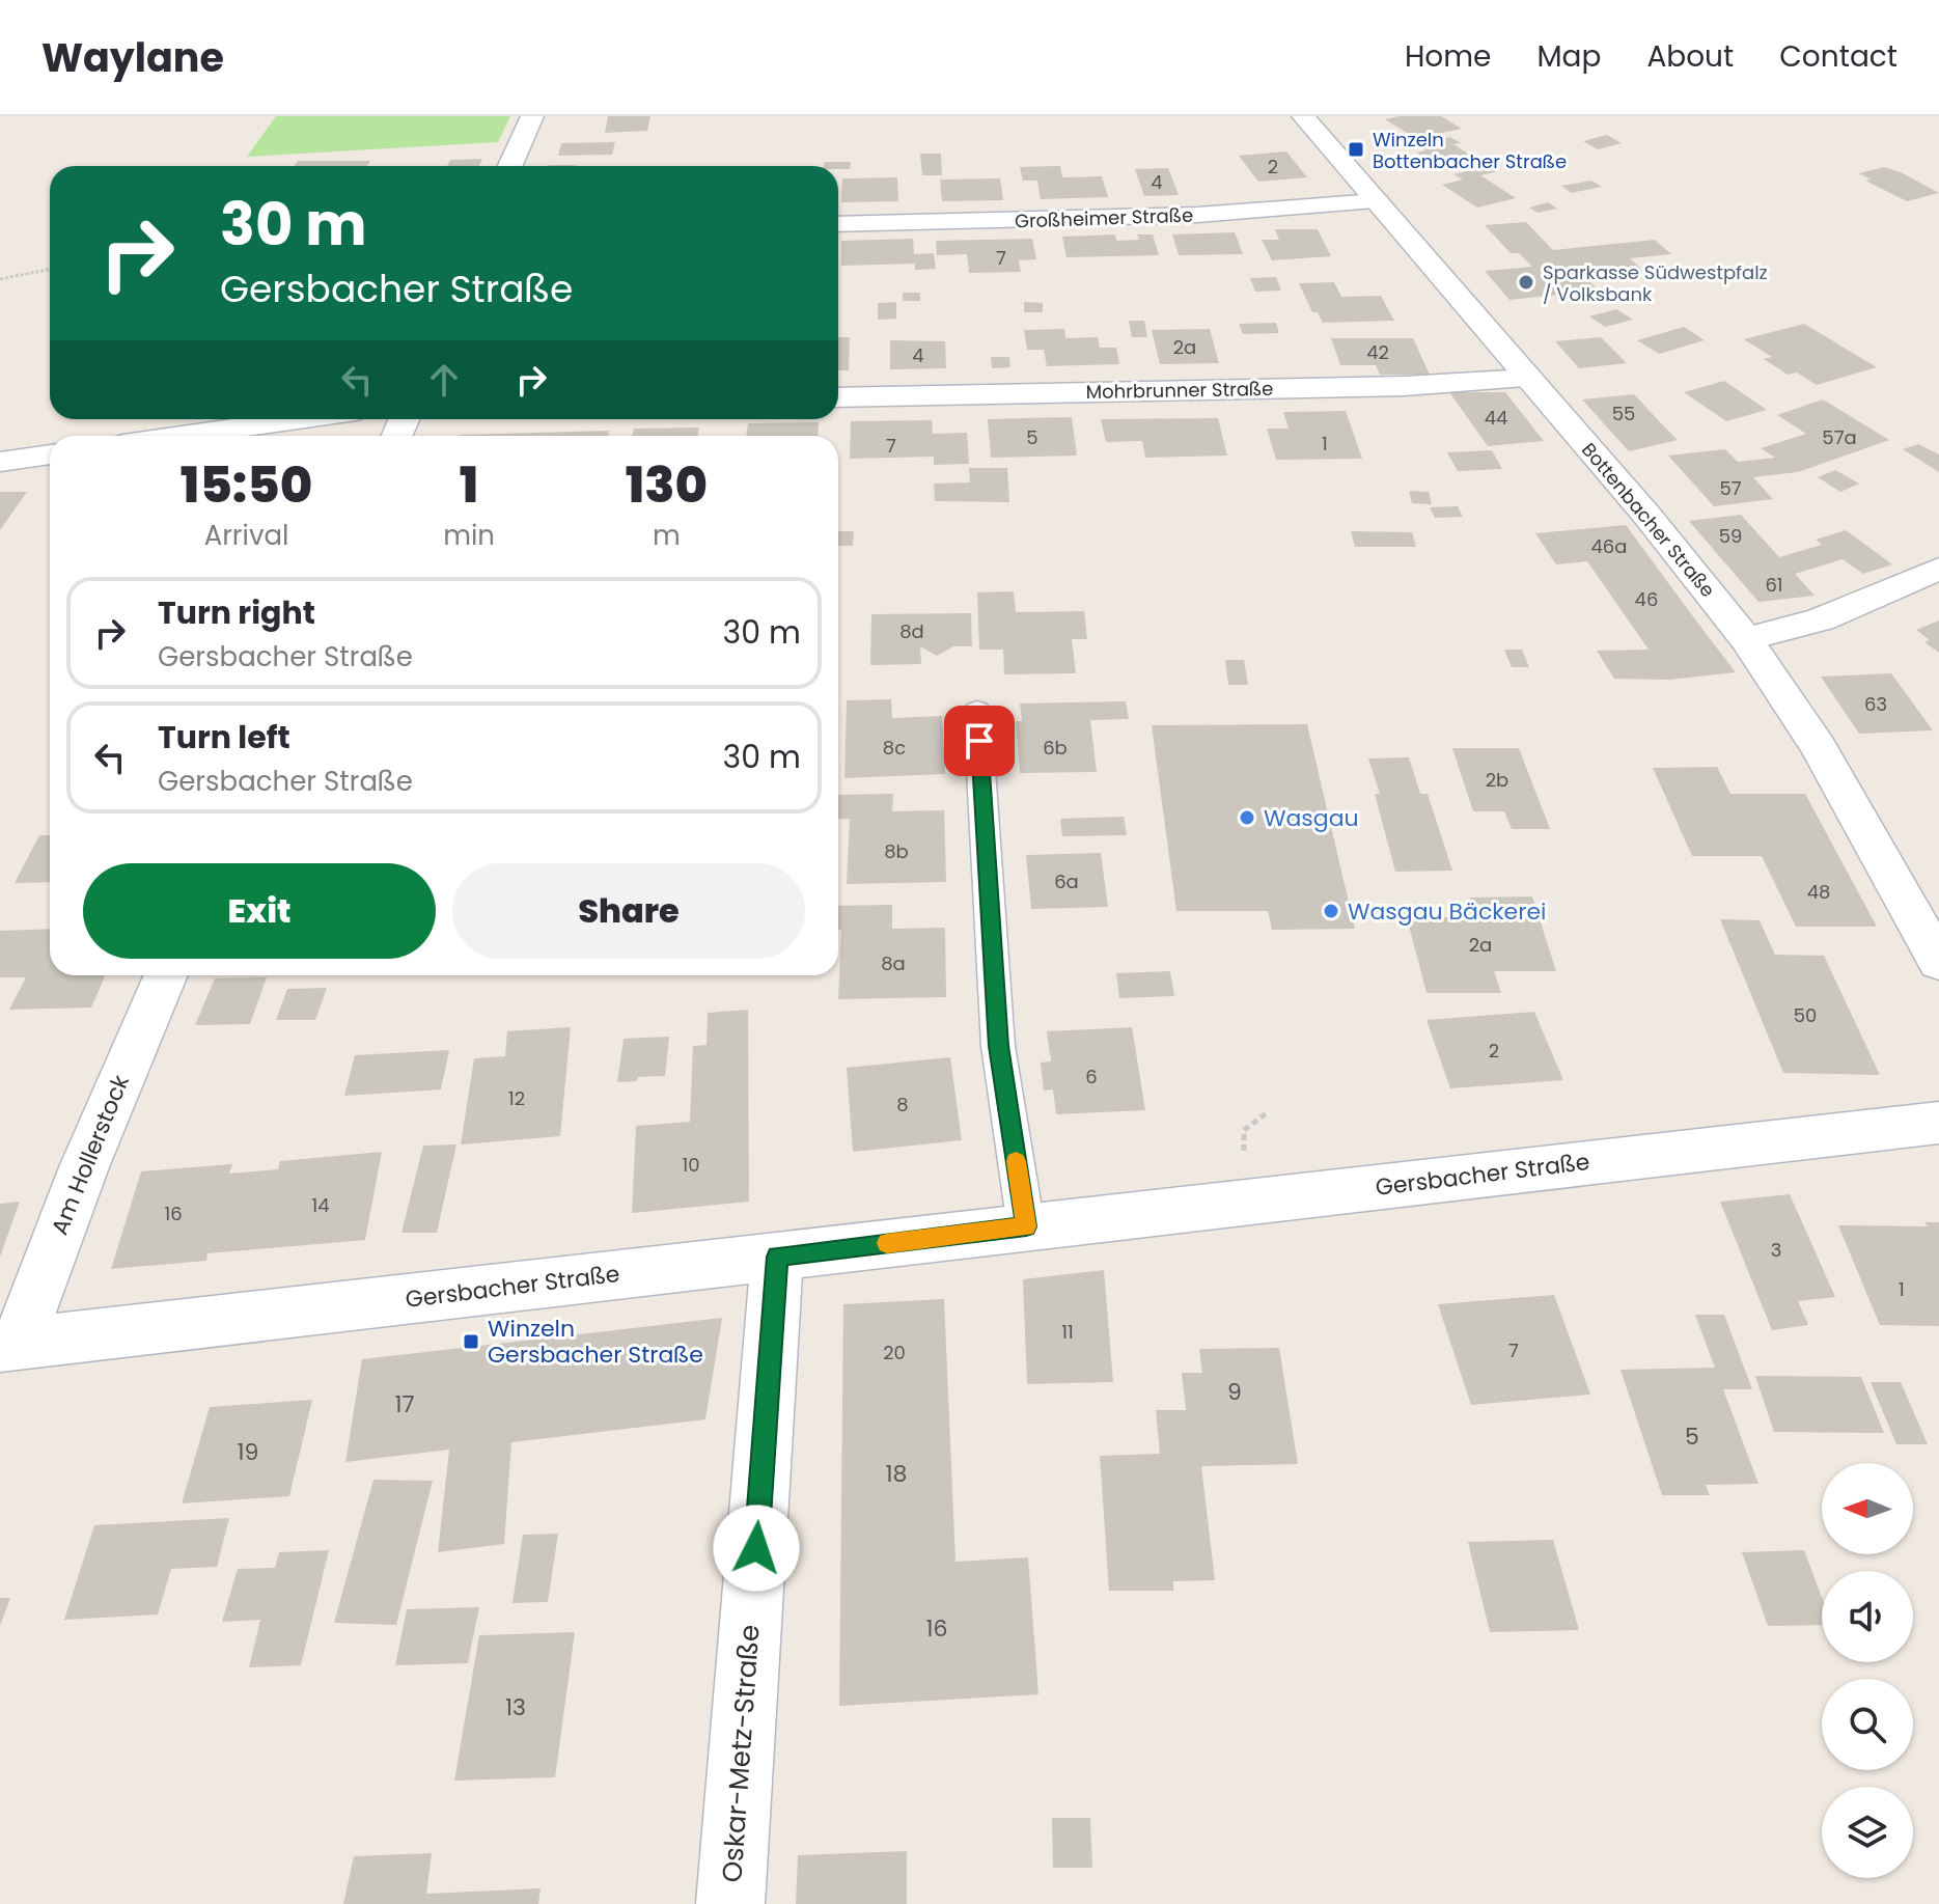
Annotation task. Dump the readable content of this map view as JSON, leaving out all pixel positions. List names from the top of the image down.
{
  "streets": {
    "street": [
      "Großheimer Straße",
      "Mohrbrunner Straße",
      "Bottenbacher Straße",
      "Am Hollerstock",
      "Gersbacher Straße",
      "Oskar-Metz-Straße"
    ]
  },
  "crossings": [
    ["Großheimer Straße", "Bottenbacher Straße"],
    ["Mohrbrunner Straße", "Bottenbacher Straße"],
    ["Am Hollerstock", "Gersbacher Straße"],
    ["Gersbacher Straße", "Oskar-Metz-Straße"]
  ],
  "places": {
    "transit": ["Winzeln Bottenbacher Straße", "Winzeln Gersbacher Straße"],
    "other": ["Sparkasse Südwestpfalz / Volksbank", "Wasgau", "Wasgau Bäckerei"]
  },
  "house_numbers": [
    "2",
    "4",
    "7",
    "2a",
    "42",
    "4",
    "55",
    "44",
    "5",
    "57a",
    "1",
    "7",
    "57",
    "59",
    "46a",
    "61",
    "46",
    "8d",
    "63",
    "8c",
    "6b",
    "2b",
    "8b",
    "6a",
    "48",
    "2a",
    "8a",
    "50",
    "2",
    "6",
    "12",
    "8",
    "10",
    "14",
    "16",
    "3",
    "1",
    "11",
    "7",
    "20",
    "9",
    "17",
    "5",
    "19",
    "18",
    "16",
    "13"
  ],
  "north": "left",
  "page": {
    "header": "Waylane",
    "nav": [
      "Home",
      "Map",
      "About",
      "Contact"
    ],
    "turn": ["30 m", "Gersbacher Straße"],
    "eta": [
      "15:50",
      "Arrival",
      "1",
      "min",
      "130",
      "m"
    ],
    "list": [
      {
        "name": "Turn right",
        "note": "Gersbacher Straße",
        "value": "30 m"
      },
      {
        "name": "Turn left",
        "note": "Gersbacher Straße",
        "value": "30 m"
      }
    ],
    "buttons": ["Exit", "Share"]
  }
}
